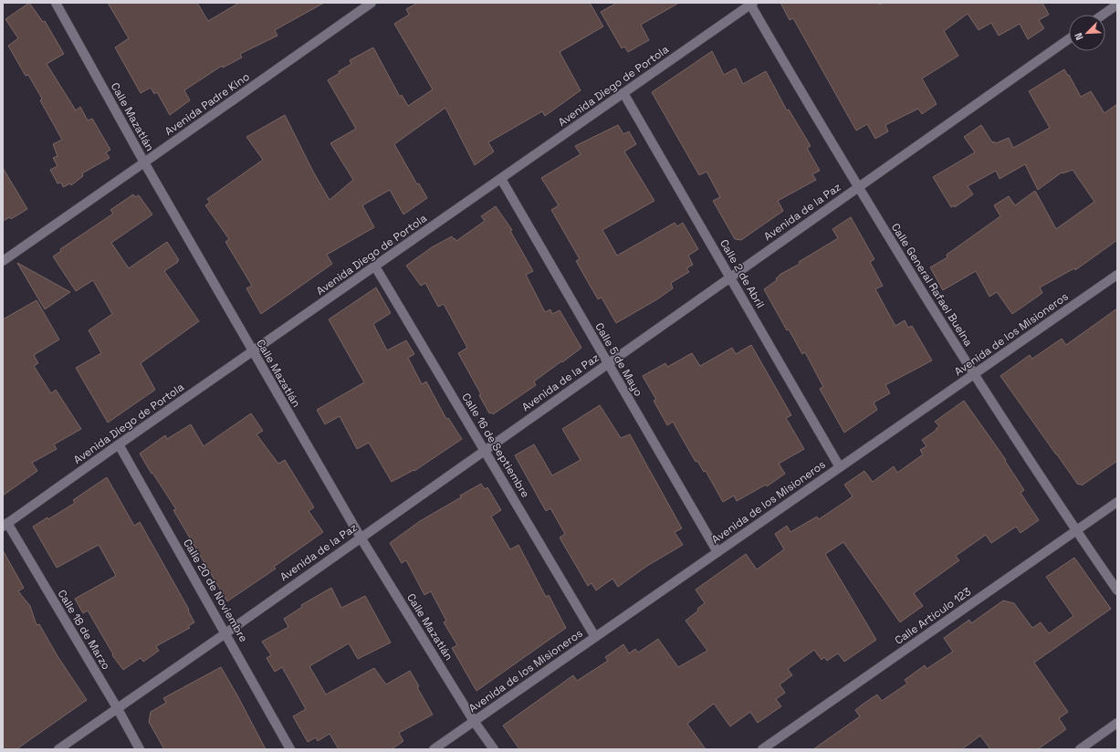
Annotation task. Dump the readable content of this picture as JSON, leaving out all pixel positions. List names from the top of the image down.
{
  "streets": {
    "street": [
      "Avenida Diego de Portola",
      "Avenida Padre Kino",
      "Calle Mazatlán",
      "Avenida de la Paz",
      "Calle 2 de Abril",
      "Calle General Rafael Buelna",
      "Avenida de los Misioneros",
      "Calle 5 de Mayo",
      "Calle 16 de Septiembre",
      "Calle 20 de Noviembre",
      "Calle Artículo 123",
      "Calle 18 de Marzo"
    ]
  },
  "crossings": [
    ["Avenida Diego de Portola", "Calle Mazatlán"],
    ["Avenida Diego de Portola", "Calle 2 de Abril"],
    ["Avenida Diego de Portola", "Calle General Rafael Buelna"],
    ["Avenida Diego de Portola", "Calle 5 de Mayo"],
    ["Avenida Diego de Portola", "Calle 16 de Septiembre"],
    ["Avenida Diego de Portola", "Calle 20 de Noviembre"],
    ["Avenida Diego de Portola", "Calle 18 de Marzo"],
    ["Avenida Padre Kino", "Calle Mazatlán"],
    ["Calle Mazatlán", "Avenida de la Paz"],
    ["Calle Mazatlán", "Avenida de los Misioneros"],
    ["Avenida de la Paz", "Calle 2 de Abril"],
    ["Avenida de la Paz", "Calle General Rafael Buelna"],
    ["Avenida de la Paz", "Calle 5 de Mayo"],
    ["Avenida de la Paz", "Calle 16 de Septiembre"],
    ["Avenida de la Paz", "Calle 20 de Noviembre"],
    ["Avenida de la Paz", "Calle 18 de Marzo"],
    ["Calle 2 de Abril", "Avenida de los Misioneros"],
    ["Calle General Rafael Buelna", "Avenida de los Misioneros"],
    ["Calle General Rafael Buelna", "Calle Artículo 123"],
    ["Avenida de los Misioneros", "Calle 5 de Mayo"],
    ["Avenida de los Misioneros", "Calle 16 de Septiembre"]
  ],
  "north": "bottom left"
}
